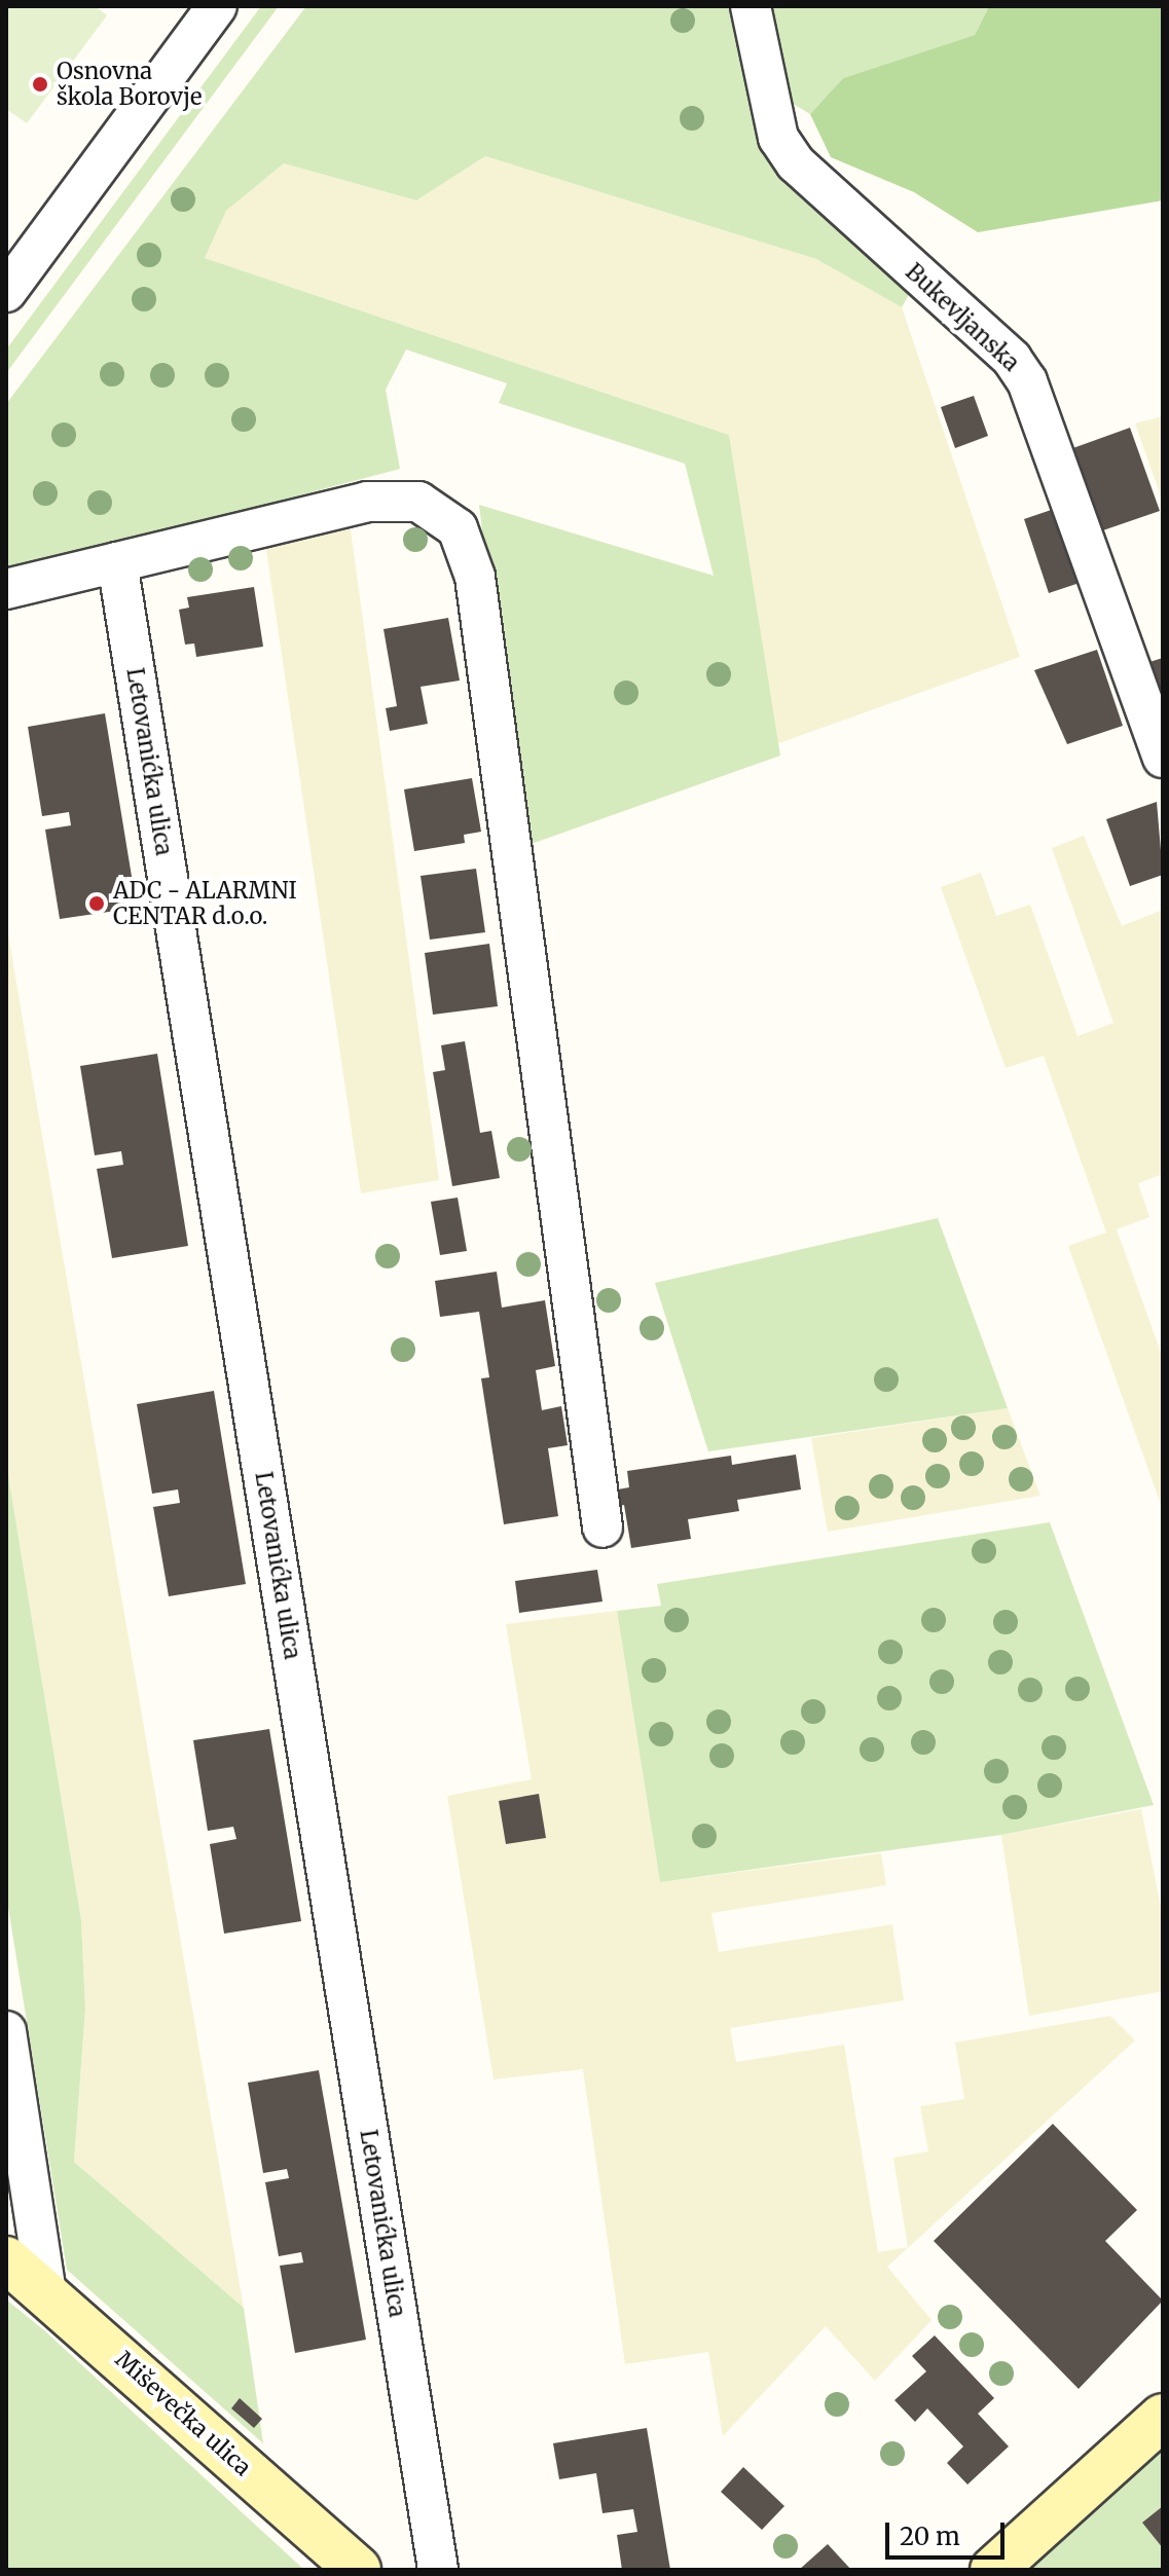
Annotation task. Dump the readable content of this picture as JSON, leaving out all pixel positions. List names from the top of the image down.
{
  "streets": {
    "street": ["Bukevljanska", "Letovanićka ulica", "Miševečka ulica"]
  },
  "places": ["Osnovna škola Borovje", "ADC - ALARMNI CENTAR d.o.o."],
  "scale_bar": "20 m"
}
